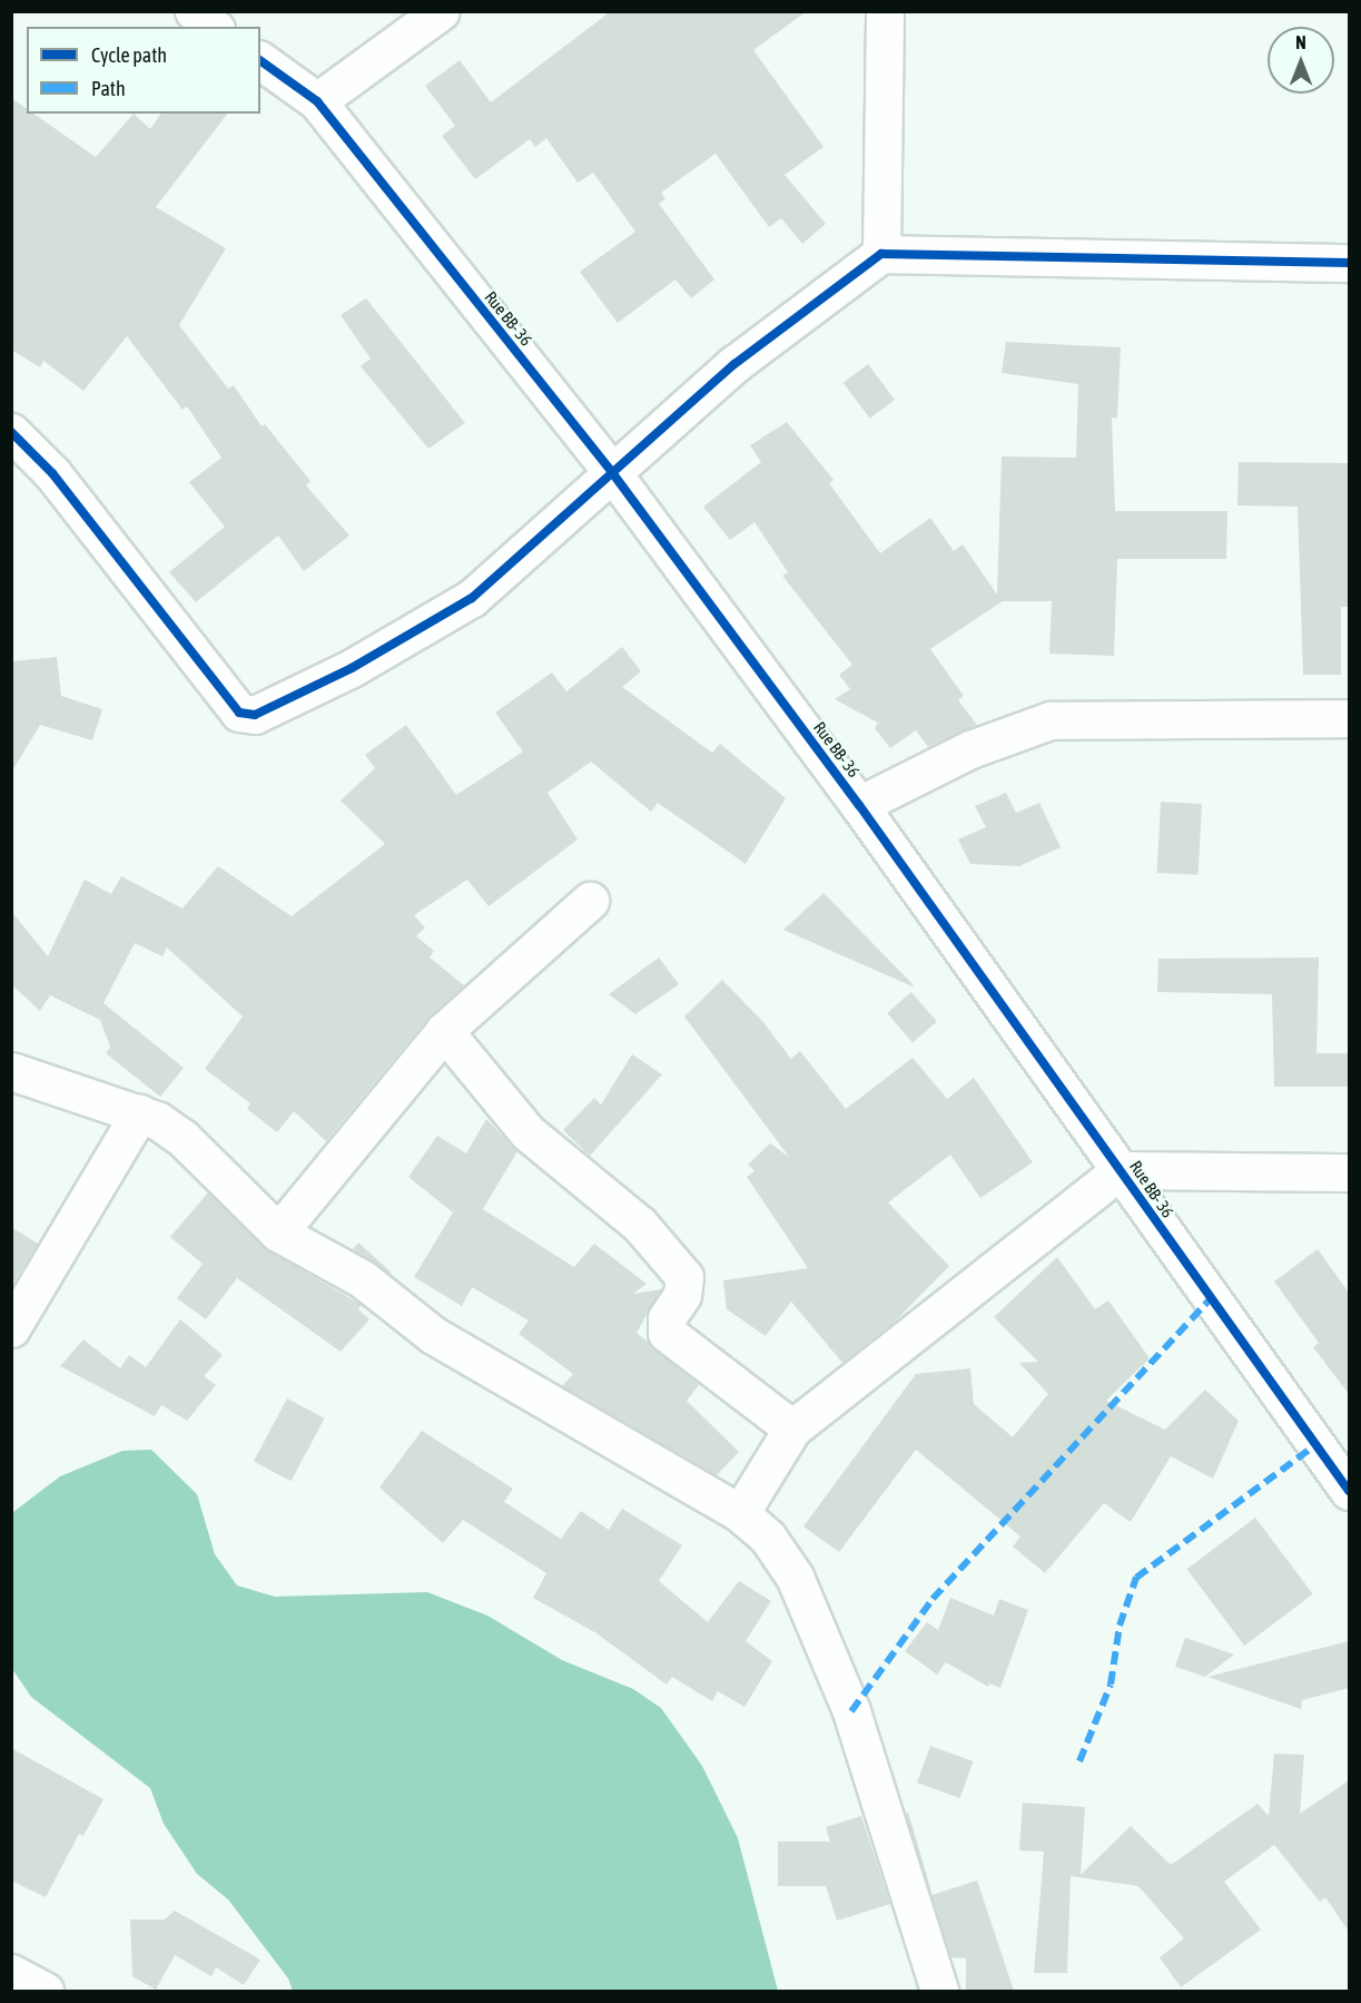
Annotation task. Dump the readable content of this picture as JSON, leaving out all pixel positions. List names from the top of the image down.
{
  "streets": {
    "street": ["Rue BB- 36"]
  },
  "legend": ["Cycle path", "Path"],
  "north": "top"
}
